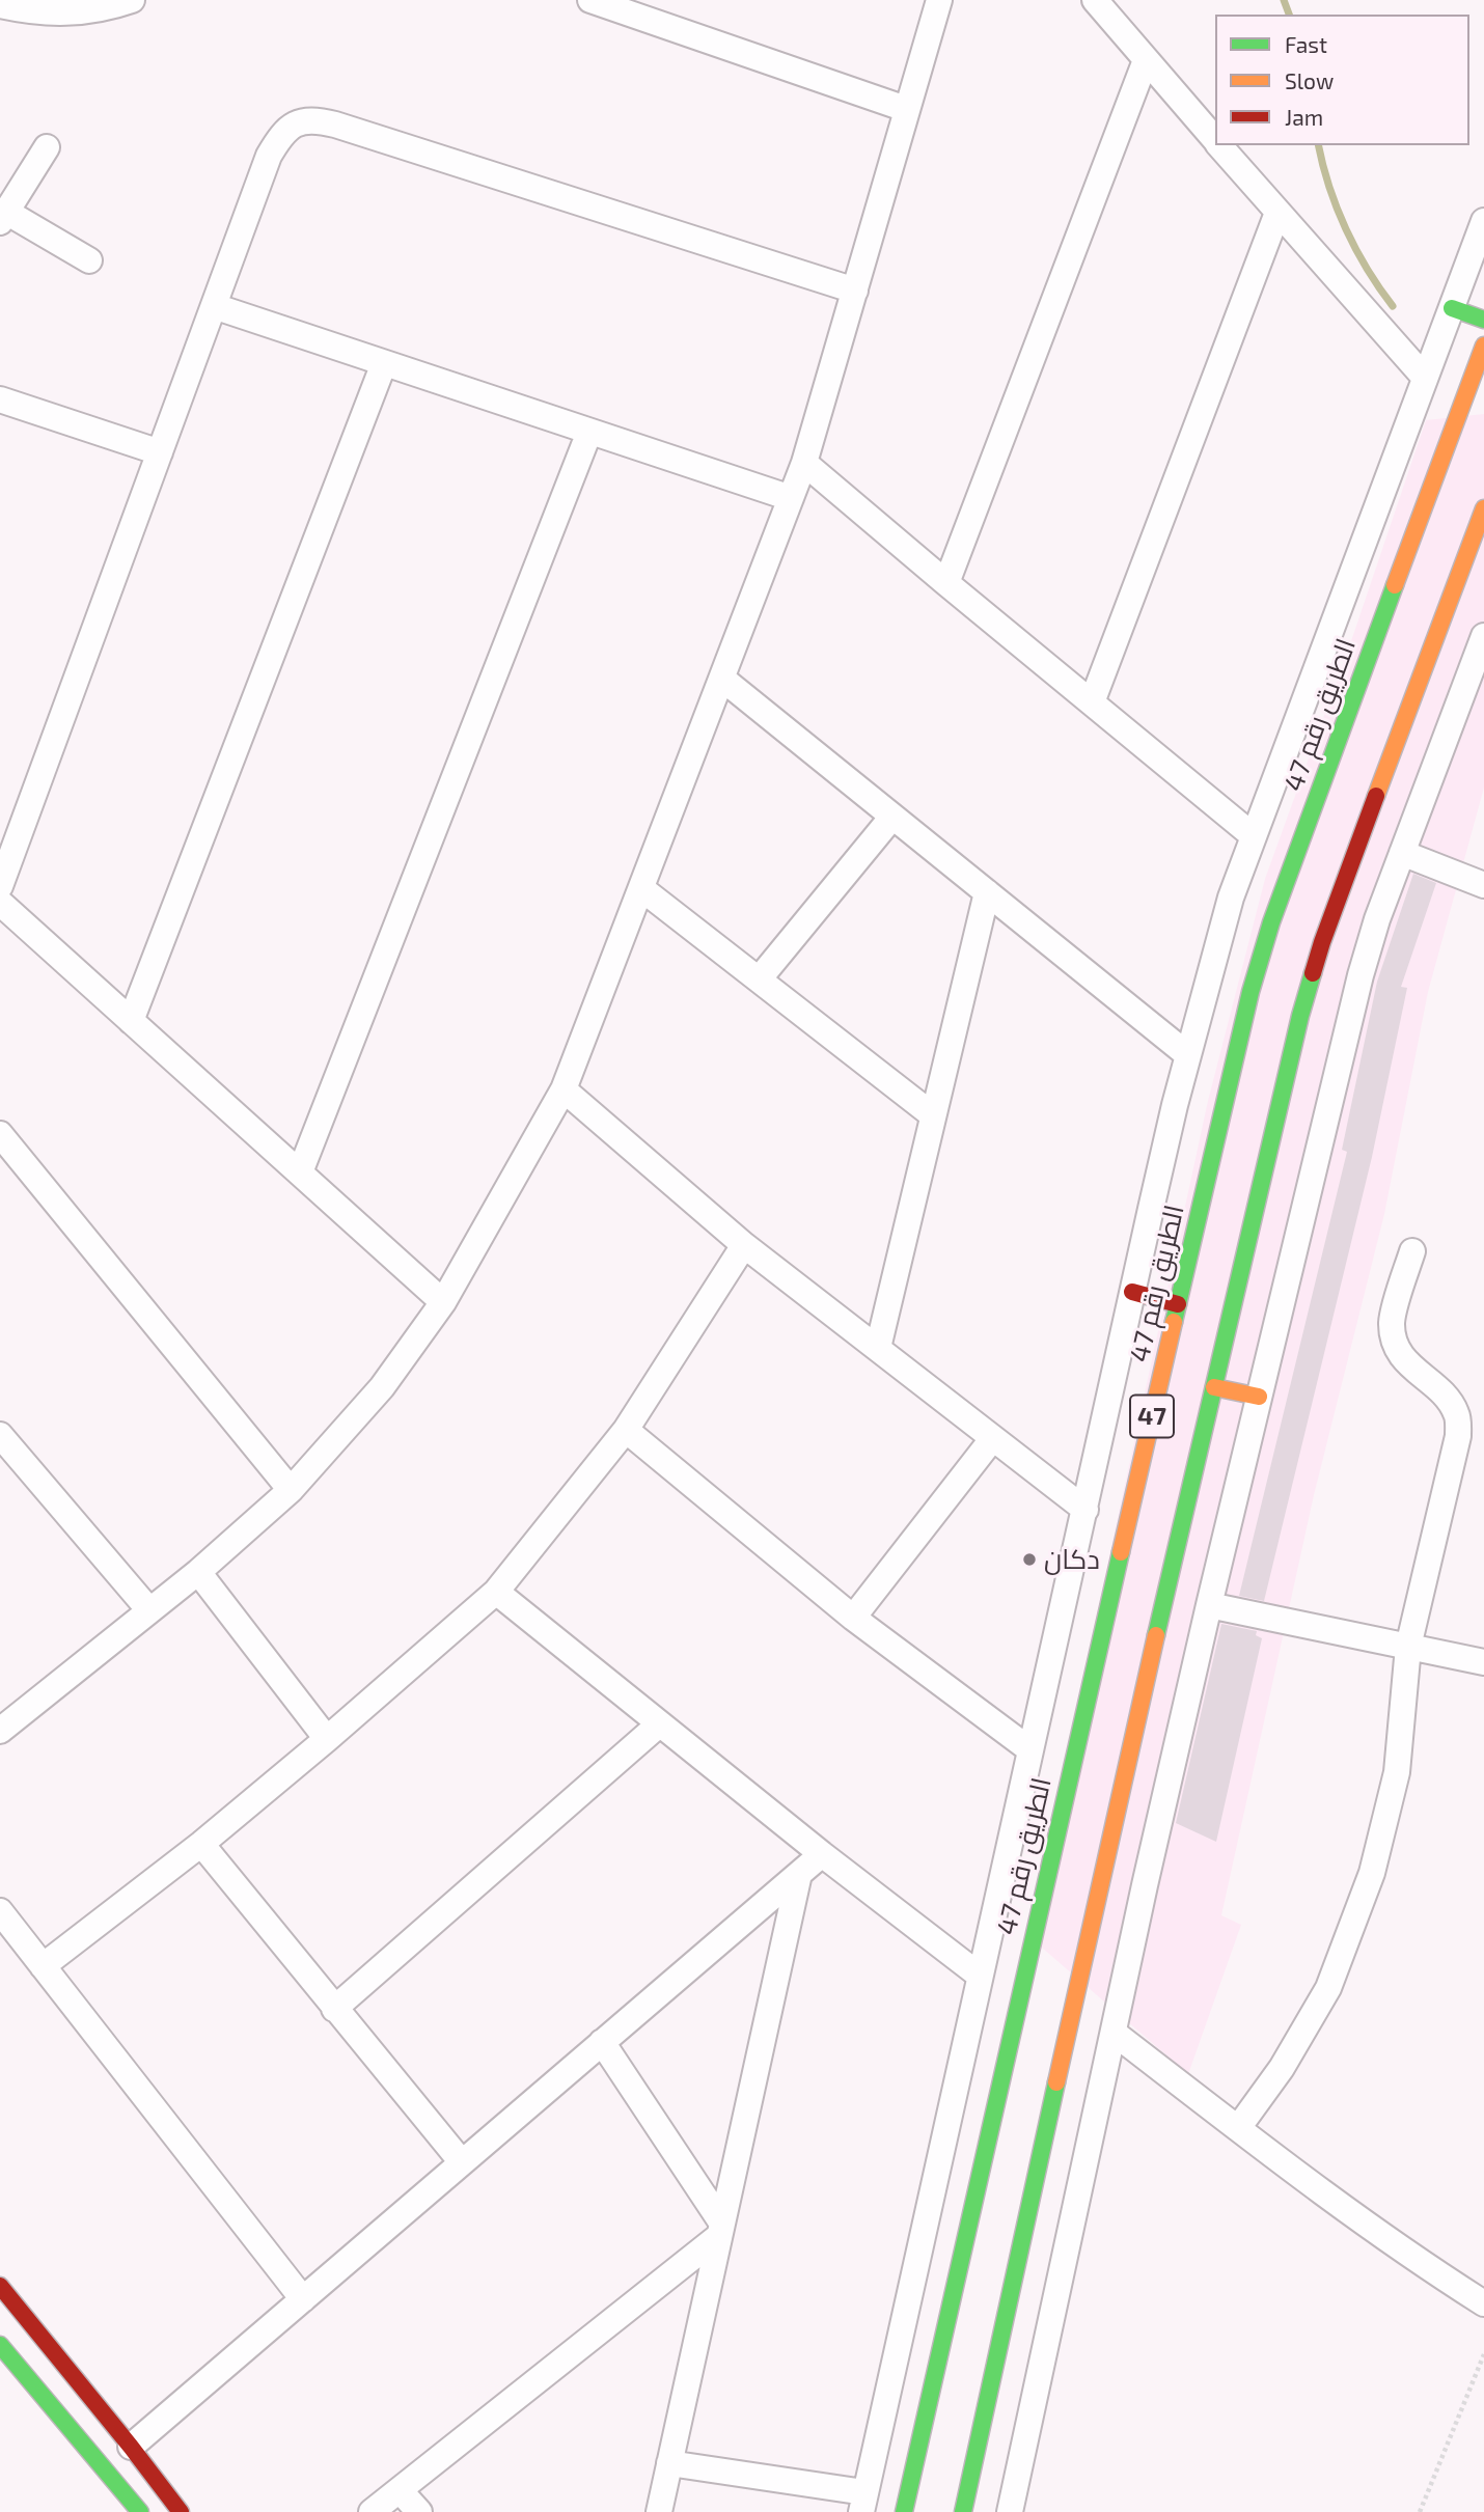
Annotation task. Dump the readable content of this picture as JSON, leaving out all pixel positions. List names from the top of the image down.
{
  "streets": {
    "main road": ["الطريق رقم 47", "47"]
  },
  "places": ["دكان"],
  "legend": ["Fast", "Slow", "Jam"]
}
